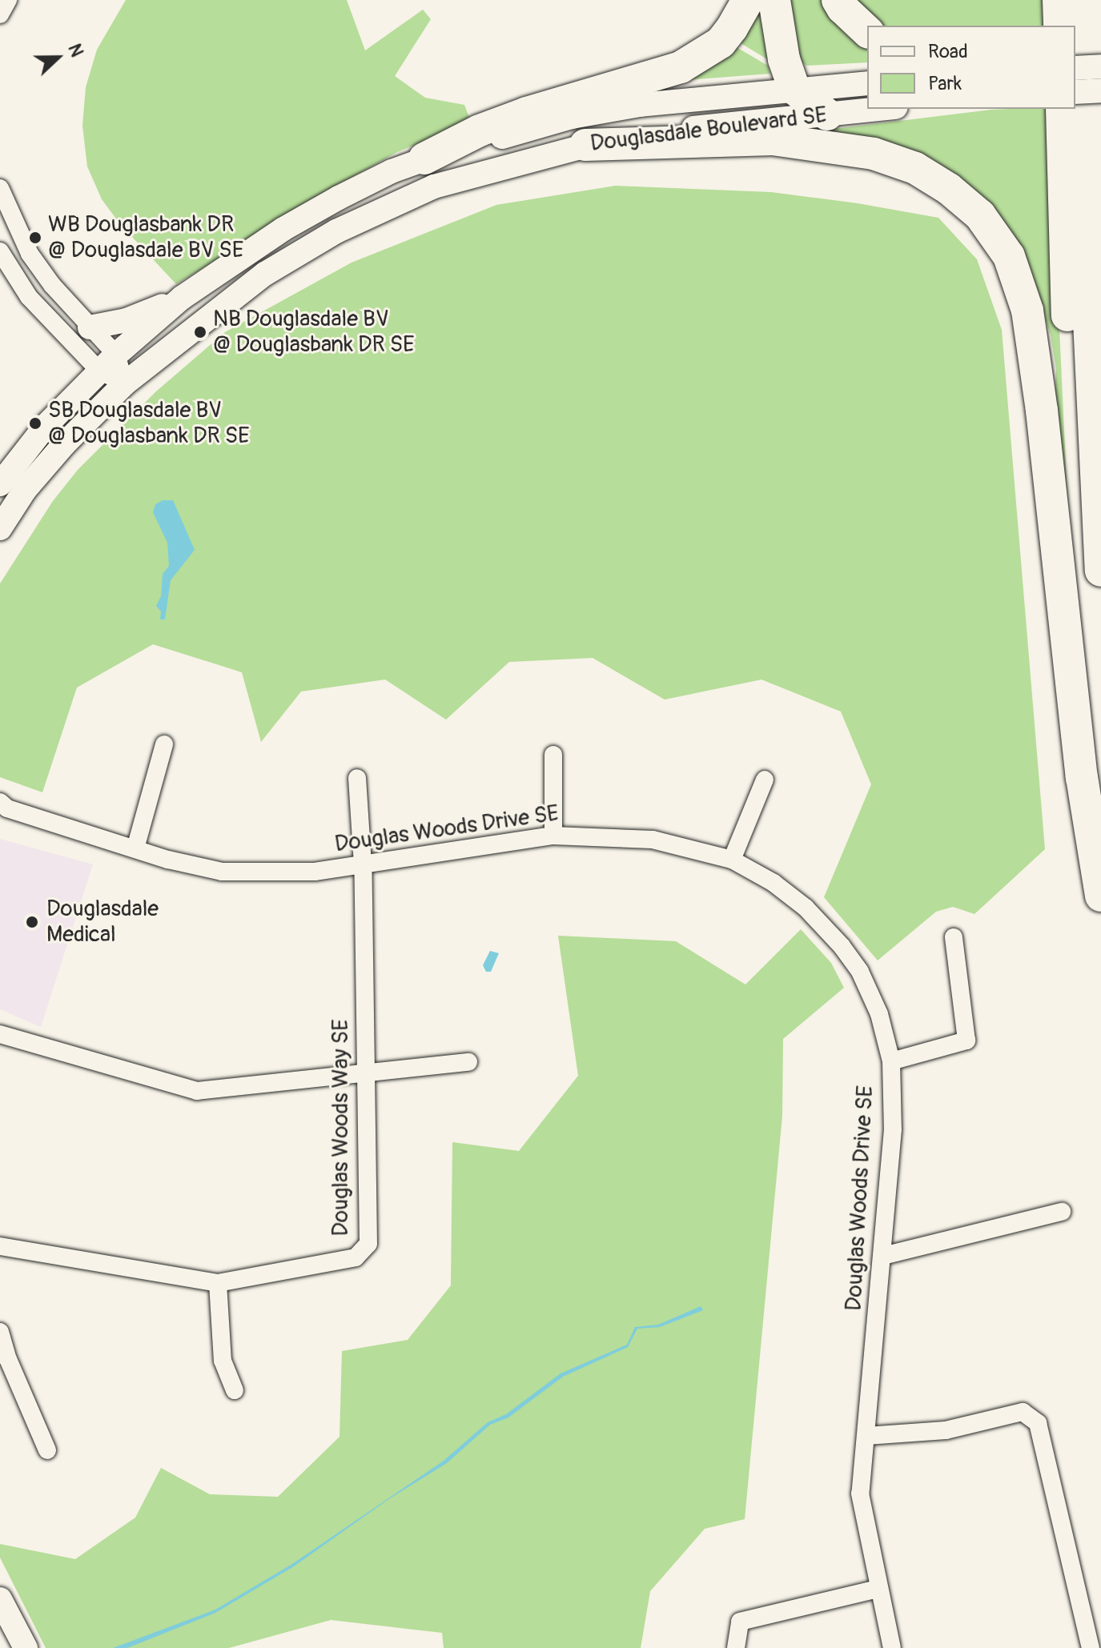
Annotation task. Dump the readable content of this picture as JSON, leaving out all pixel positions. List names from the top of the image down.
{
  "streets": {
    "street": ["Douglasdale Boulevard SE", "Douglas Woods Drive SE", "Douglas Woods Way SE"]
  },
  "crossings": [
    ["Douglas Woods Drive SE", "Douglas Woods Way SE"]
  ],
  "places": [
    "WB Douglasbank DR @ Douglasdale BV SE",
    "NB Douglasdale BV @ Douglasbank DR SE",
    "SB Douglasdale BV @ Douglasbank DR SE",
    "Douglasdale Medical"
  ],
  "legend": ["Road", "Park"],
  "north": "right"
}
